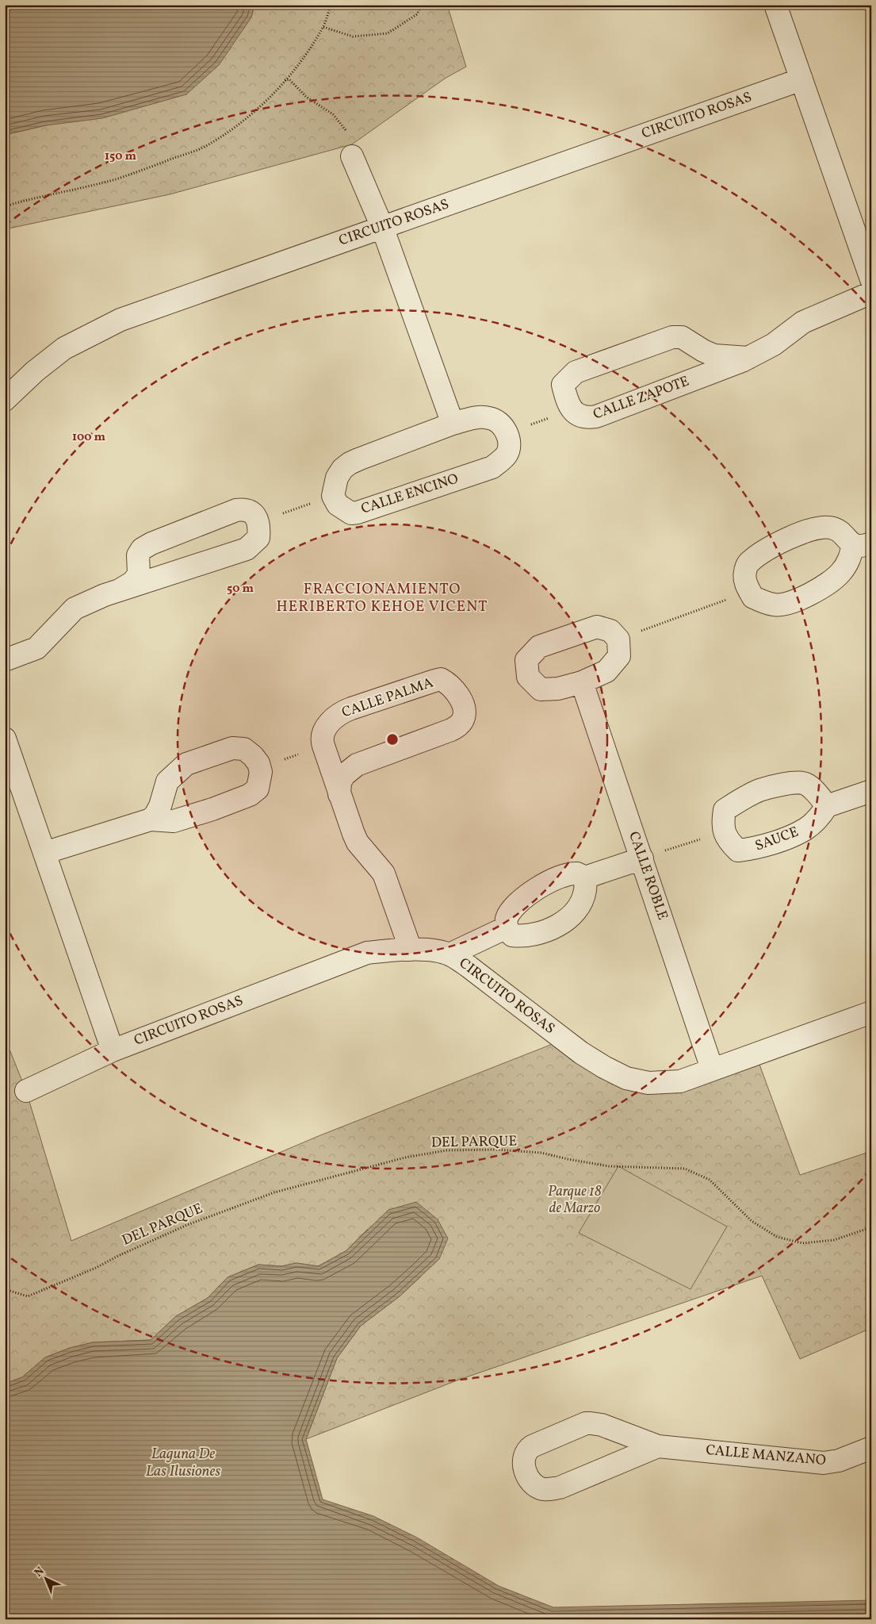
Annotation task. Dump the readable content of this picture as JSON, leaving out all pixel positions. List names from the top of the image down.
{
  "streets": {
    "street": [
      "CIRCUITO ROSAS",
      "CALLE ZAPOTE",
      "CALLE ENCINO",
      "CALLE PALMA",
      "SAUCE",
      "CALLE ROBLE",
      "CALLE MANZANO"
    ],
    "path": ["DEL PARQUE"]
  },
  "crossings": [
    ["CIRCUITO ROSAS", "CALLE ROBLE"]
  ],
  "districts": ["FRACCIONAMIENTO HERIBERTO KEHOE VICENT"],
  "water": ["Laguna De Las Ilusiones"],
  "parks": ["Parque 18 de Marzo"],
  "north": "top left",
  "rings": ["150 m", "100 m", "50 m"]
}
